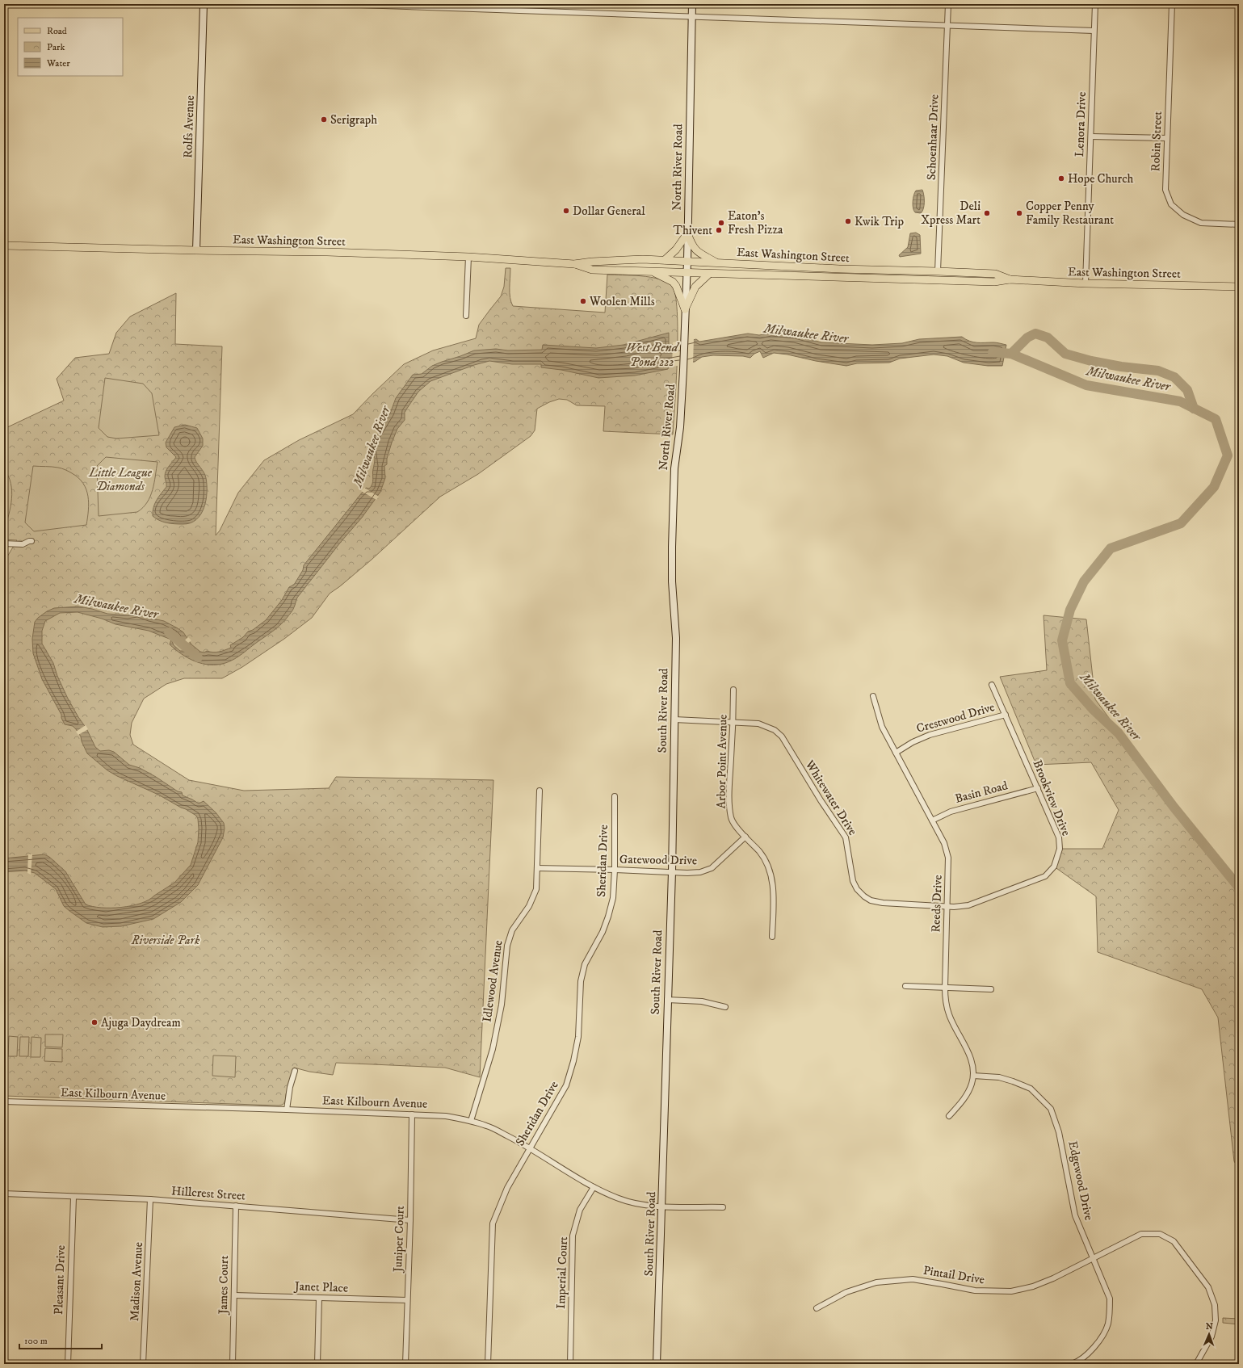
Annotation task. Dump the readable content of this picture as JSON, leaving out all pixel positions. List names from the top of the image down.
{
  "streets": {
    "main road": ["East Washington Street"],
    "street": [
      "Lenora Drive",
      "Rolfs Avenue",
      "Schoenhaar Drive",
      "Robin Street",
      "North River Road",
      "South River Road",
      "Crestwood Drive",
      "Arbor Point Avenue",
      "Basin Road",
      "Whitewater Drive",
      "Brookview Drive",
      "Gatewood Drive",
      "Sheridan Drive",
      "Reeds Drive",
      "Idlewood Avenue",
      "East Kilbourn Avenue",
      "Edgewood Drive",
      "Hillcrest Street",
      "Juniper Court",
      "Imperial Court",
      "Pintail Drive",
      "Pleasant Drive",
      "Madison Avenue",
      "James Court",
      "Janet Place"
    ]
  },
  "crossings": [
    ["Lenora Drive", "East Washington Street"],
    ["Rolfs Avenue", "East Washington Street"],
    ["Schoenhaar Drive", "East Washington Street"],
    ["North River Road", "East Washington Street"],
    ["North River Road", "South River Road"],
    ["South River Road", "Whitewater Drive"],
    ["South River Road", "Gatewood Drive"],
    ["South River Road", "East Kilbourn Avenue"],
    ["Crestwood Drive", "Brookview Drive"],
    ["Crestwood Drive", "Reeds Drive"],
    ["Arbor Point Avenue", "Whitewater Drive"],
    ["Arbor Point Avenue", "Gatewood Drive"],
    ["Basin Road", "Brookview Drive"],
    ["Basin Road", "Reeds Drive"],
    ["Whitewater Drive", "Brookview Drive"],
    ["Whitewater Drive", "Reeds Drive"],
    ["Brookview Drive", "Reeds Drive"],
    ["Gatewood Drive", "Sheridan Drive"],
    ["Gatewood Drive", "Idlewood Avenue"],
    ["Sheridan Drive", "East Kilbourn Avenue"],
    ["Reeds Drive", "Edgewood Drive"],
    ["Idlewood Avenue", "East Kilbourn Avenue"],
    ["East Kilbourn Avenue", "Juniper Court"],
    ["East Kilbourn Avenue", "Imperial Court"],
    ["Edgewood Drive", "Pintail Drive"],
    ["Hillcrest Street", "Juniper Court"],
    ["Hillcrest Street", "Pleasant Drive"],
    ["Hillcrest Street", "Madison Avenue"],
    ["Hillcrest Street", "James Court"],
    ["Juniper Court", "Janet Place"],
    ["James Court", "Janet Place"]
  ],
  "water": ["Milwaukee River", "West Bend Pond 222"],
  "parks": ["Little League Diamonds", "Riverside Park"],
  "places": [
    "Serigraph",
    "Hope Church",
    "Dollar General",
    "Deli Xpress Mart",
    "Copper Penny Family Restaurant",
    "Kwik Trip",
    "Eaton's Fresh Pizza",
    "Thivent",
    "Woolen Mills",
    "Ajuga Daydream"
  ],
  "legend": ["Road", "Park", "Water"],
  "scale_bar": "100 m",
  "north": "top"
}
